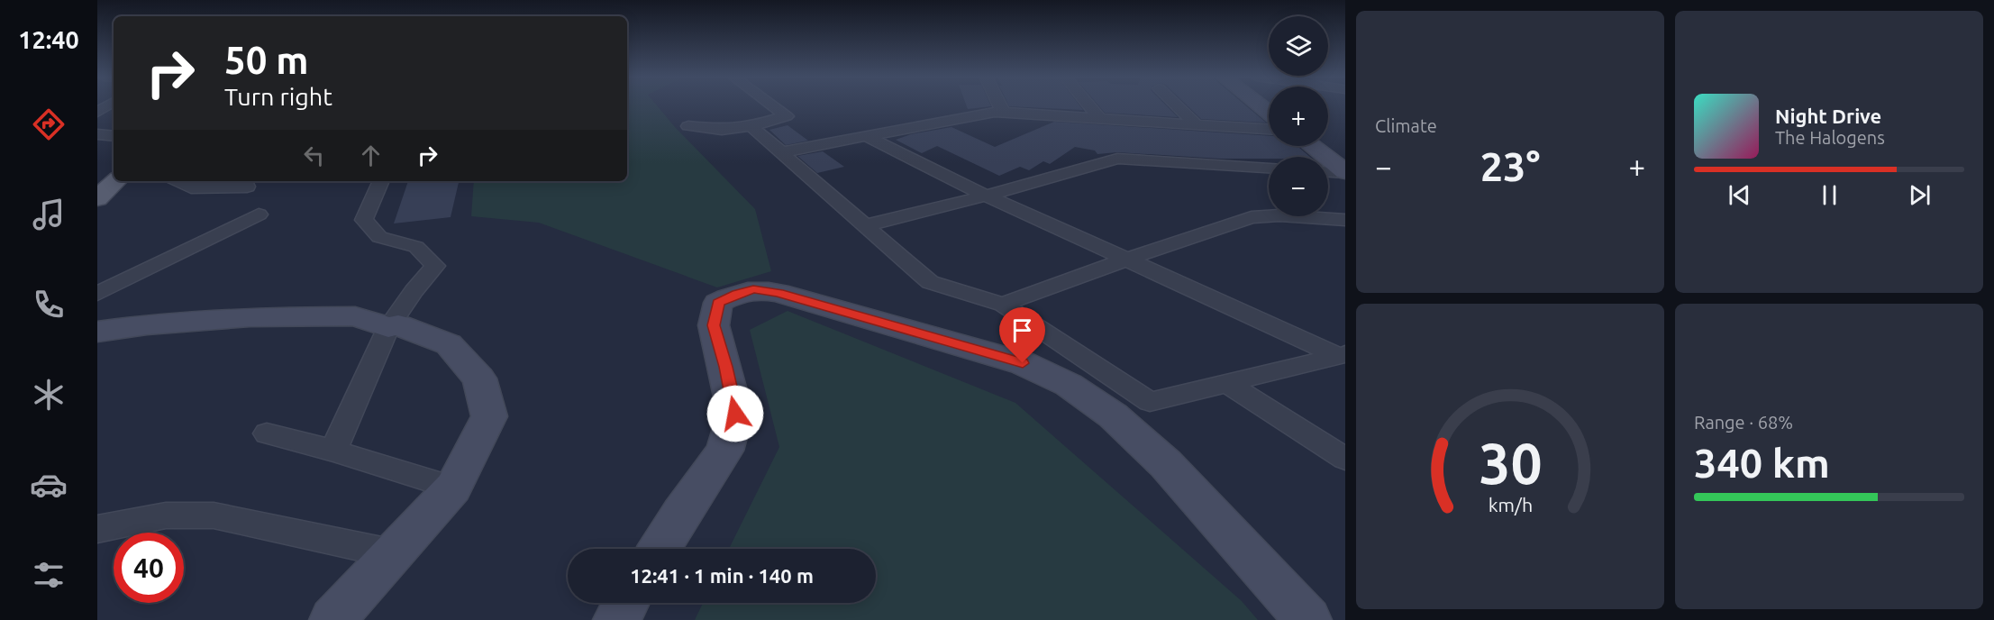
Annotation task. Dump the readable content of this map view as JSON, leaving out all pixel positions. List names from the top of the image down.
{
  "page": {
    "tabs": "12:40",
    "tile": [
      "Climate",
      ["Range · 68%", "340 km"]
    ],
    "map_buttons": ["+", "−"],
    "turn": ["50 m", "Turn right"],
    "song": ["Night Drive", "The Halogens"],
    "heat": ["−", "23°", "+"],
    "limit": "40",
    "trip": "12:41 · 1 min · 140 m",
    "gauge": ["30", "km/h"]
  }
}
